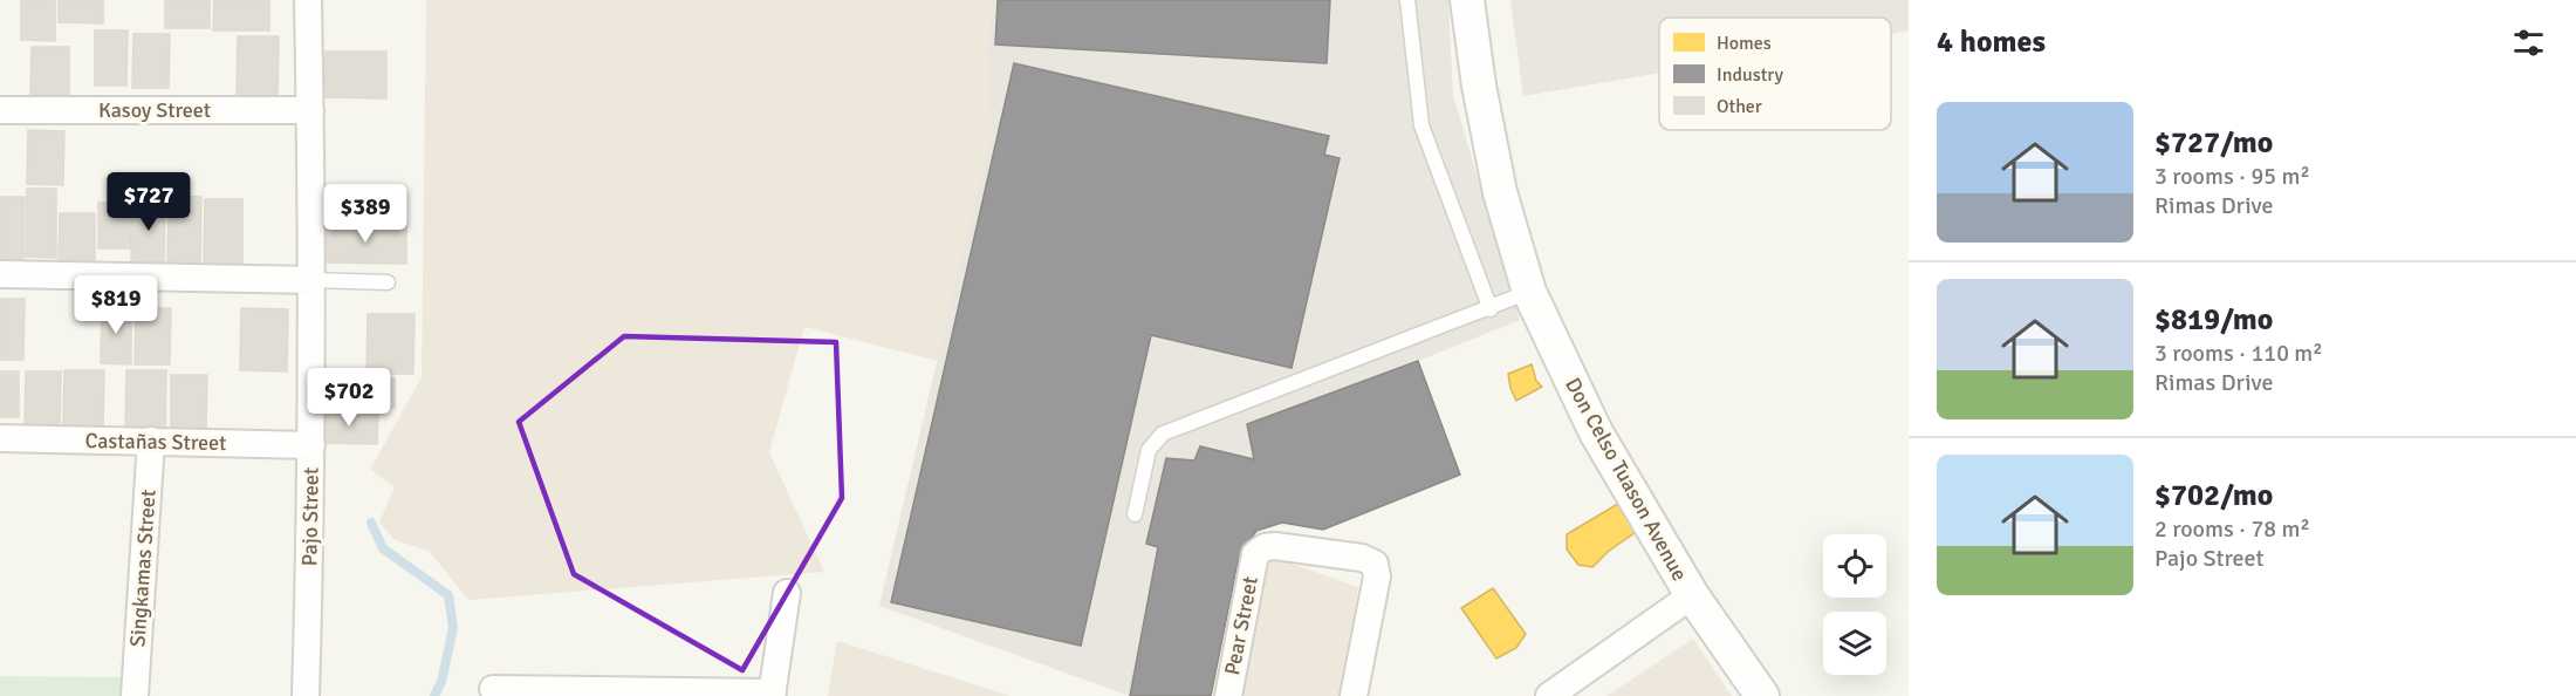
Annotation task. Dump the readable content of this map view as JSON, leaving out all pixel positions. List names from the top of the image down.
{
  "streets": {
    "street": [
      "Kasoy Street",
      "Castañas Street",
      "Don Celso Tuason Avenue",
      "Pajo Street",
      "Singkamas Street",
      "Pear Street"
    ]
  },
  "crossings": [
    ["Kasoy Street", "Pajo Street"],
    ["Castañas Street", "Pajo Street"],
    ["Castañas Street", "Singkamas Street"]
  ],
  "legend": ["Homes", "Industry", "Other"],
  "page": {
    "heading": "4 homes",
    "list": [
      {
        "name": "$727/mo",
        "note": "3 rooms · 95 m² · Rimas Drive"
      },
      {
        "name": "$819/mo",
        "note": "3 rooms · 110 m² · Rimas Drive"
      },
      {
        "name": "$702/mo",
        "note": "2 rooms · 78 m² · Pajo Street"
      }
    ],
    "price": [
      "$727",
      "$389",
      "$819",
      "$702"
    ]
  }
}
